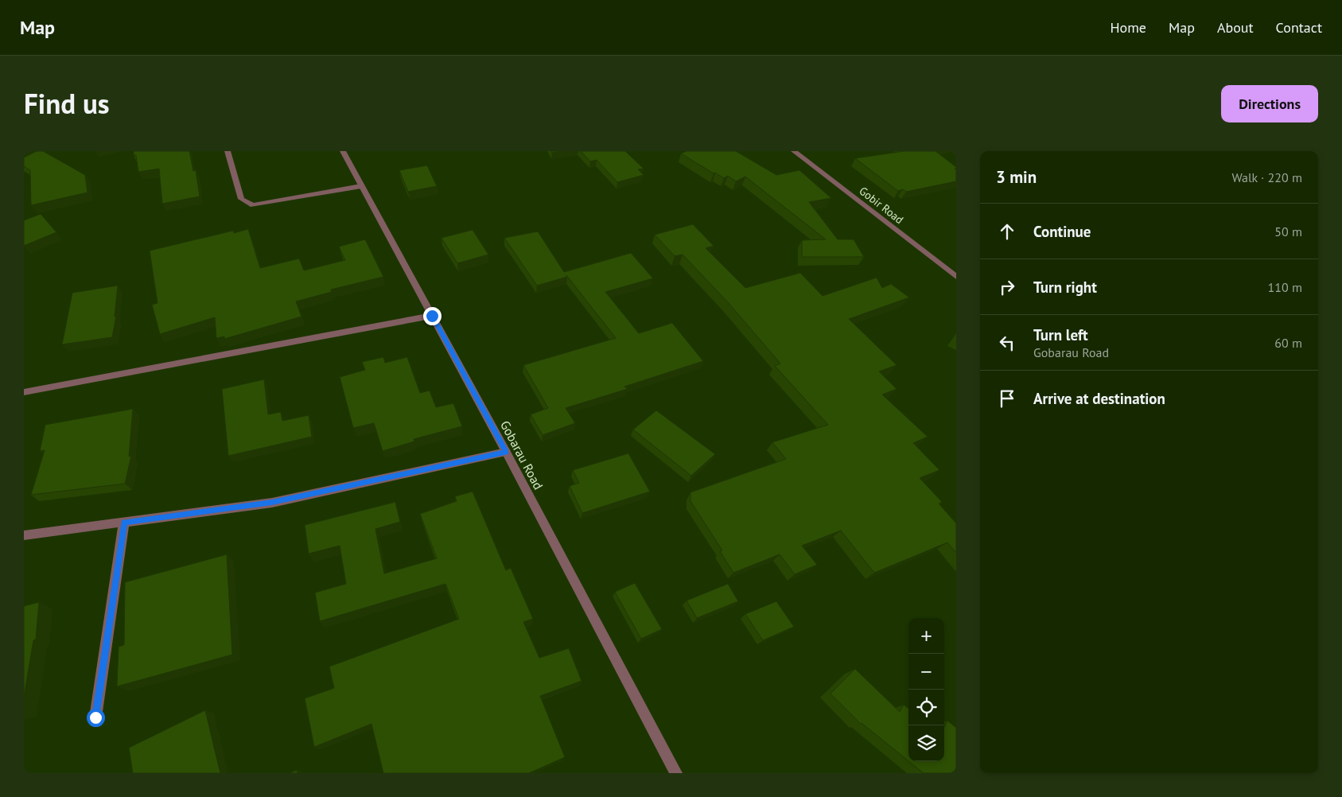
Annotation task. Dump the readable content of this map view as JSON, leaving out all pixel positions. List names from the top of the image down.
{
  "streets": {
    "street": ["Gobir Road", "Gobarau Road"]
  },
  "page": {
    "header": "Map",
    "nav": [
      "Home",
      "Map",
      "About",
      "Contact"
    ],
    "title": "Find us",
    "buttons": "Directions",
    "heading": ["3 min", "Walk · 220 m"],
    "list": [
      ["Continue", "50 m"],
      ["Turn right", "110 m"],
      ["Turn left", "Gobarau Road", "60 m"],
      "Arrive at destination"
    ],
    "map_buttons": ["+", "−"]
  }
}
